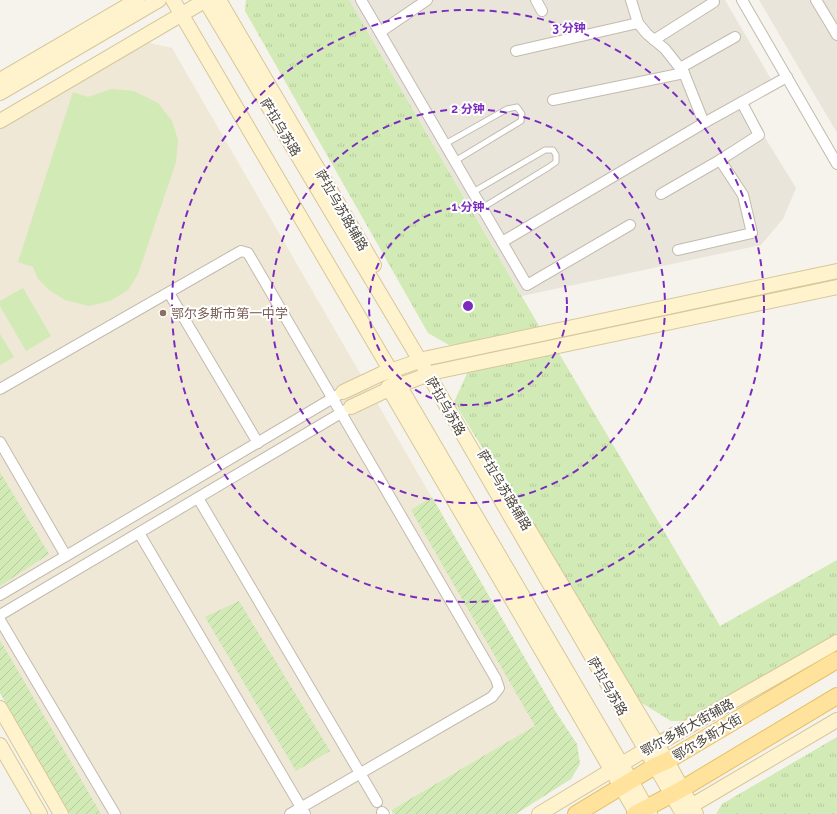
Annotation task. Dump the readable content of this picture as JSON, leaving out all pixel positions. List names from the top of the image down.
{
  "streets": {
    "main road": ["鄂尔多斯大街"],
    "street": ["萨拉乌苏路", "萨拉乌苏路辅路", "鄂尔多斯大街辅路"]
  },
  "crossings": [
    ["萨拉乌苏路", "萨拉乌苏路辅路"],
    ["萨拉乌苏路", "鄂尔多斯大街辅路"]
  ],
  "places": ["鄂尔多斯市第一中学"],
  "rings": ["3 分钟", "2 分钟", "1 分钟"]
}
